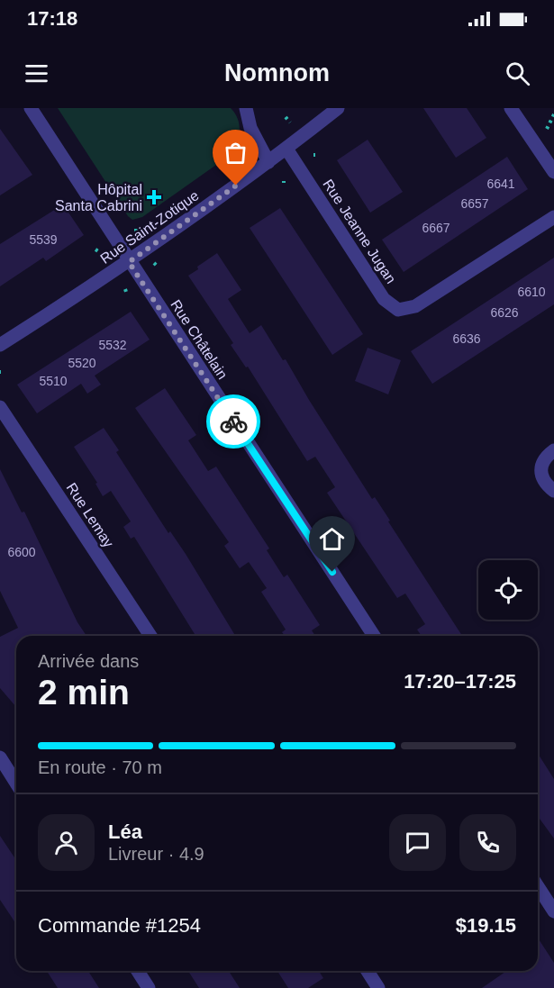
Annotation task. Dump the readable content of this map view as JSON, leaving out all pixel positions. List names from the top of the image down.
{
  "streets": {
    "street": [
      "Rue Saint-Zotique",
      "Rue Jeanne Jugan",
      "Rue Châtelain",
      "Rue Lemay"
    ]
  },
  "crossings": [
    ["Rue Saint-Zotique", "Rue Jeanne Jugan"],
    ["Rue Saint-Zotique", "Rue Châtelain"]
  ],
  "places": {
    "health": ["Hôpital Santa Cabrini"]
  },
  "house_numbers": [
    "6641",
    "6657",
    "6667",
    "5539",
    "6610",
    "6626",
    "6636",
    "5532",
    "5520",
    "5510",
    "6600"
  ],
  "page": {
    "status": "17:18",
    "header": "Nomnom",
    "heading": ["2 min", "Arrivée dans", "17:20–17:25"],
    "panel": [
      "Léa",
      "Livreur · 4.9",
      "Commande #1254",
      "$19.15"
    ],
    "bar": "En route · 70 m"
  }
}
